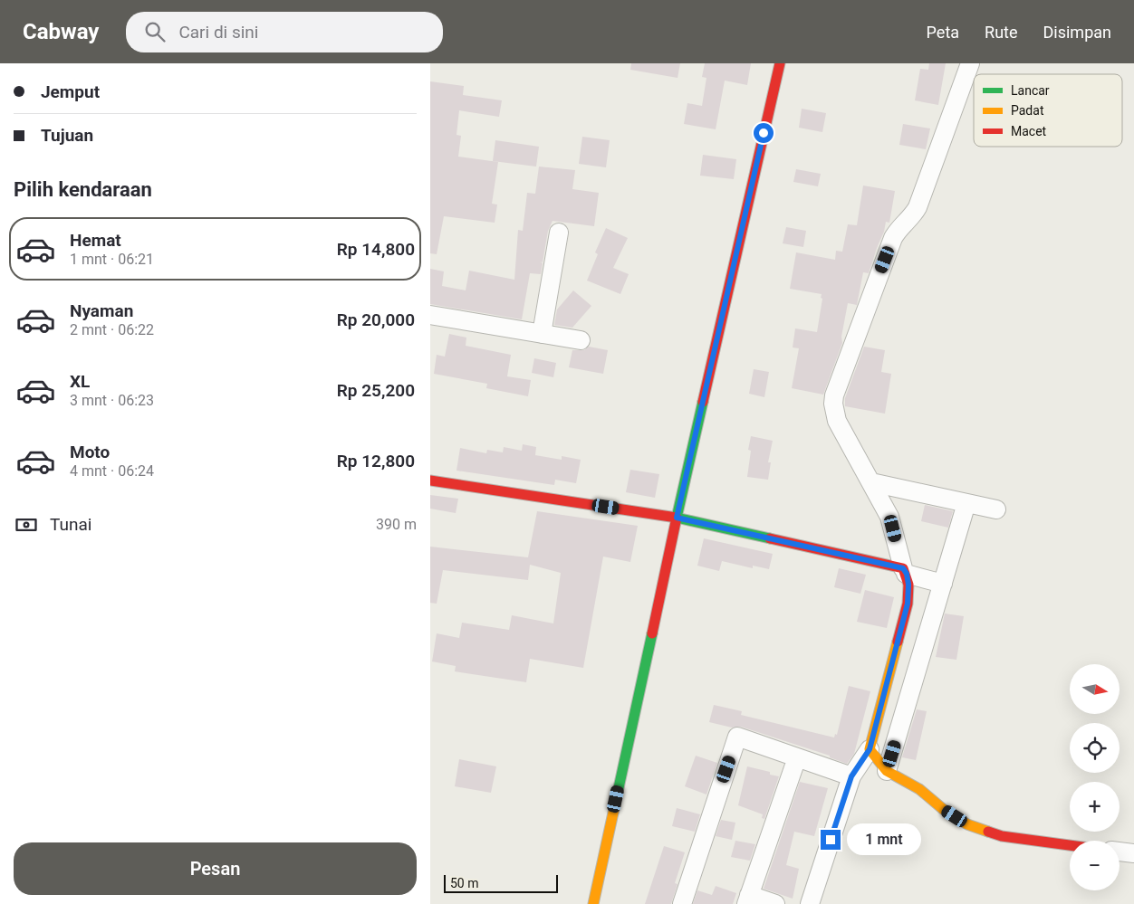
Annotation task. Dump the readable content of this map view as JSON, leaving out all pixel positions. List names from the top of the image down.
{
  "legend": ["Lancar", "Padat", "Macet"],
  "scale_bar": "50 m",
  "north": "right",
  "page": {
    "header": "Cabway",
    "search": "Cari di sini",
    "nav": ["Peta", "Rute", "Disimpan"],
    "banner": ["Jemput", "Tujuan"],
    "heading": "Pilih kendaraan",
    "list": [
      {
        "name": "Hemat",
        "note": "1 mnt · 06:21",
        "value": "Rp 14,800"
      },
      {
        "name": "Nyaman",
        "note": "2 mnt · 06:22",
        "value": "Rp 20,000"
      },
      {
        "name": "XL",
        "note": "3 mnt · 06:23",
        "value": "Rp 25,200"
      },
      {
        "name": "Moto",
        "note": "4 mnt · 06:24",
        "value": "Rp 12,800"
      }
    ],
    "pay": ["Tunai", "390 m"],
    "map_buttons": ["+", "−"],
    "bubble": "1 mnt",
    "buttons": "Pesan",
    "scale": "50 m"
  }
}
